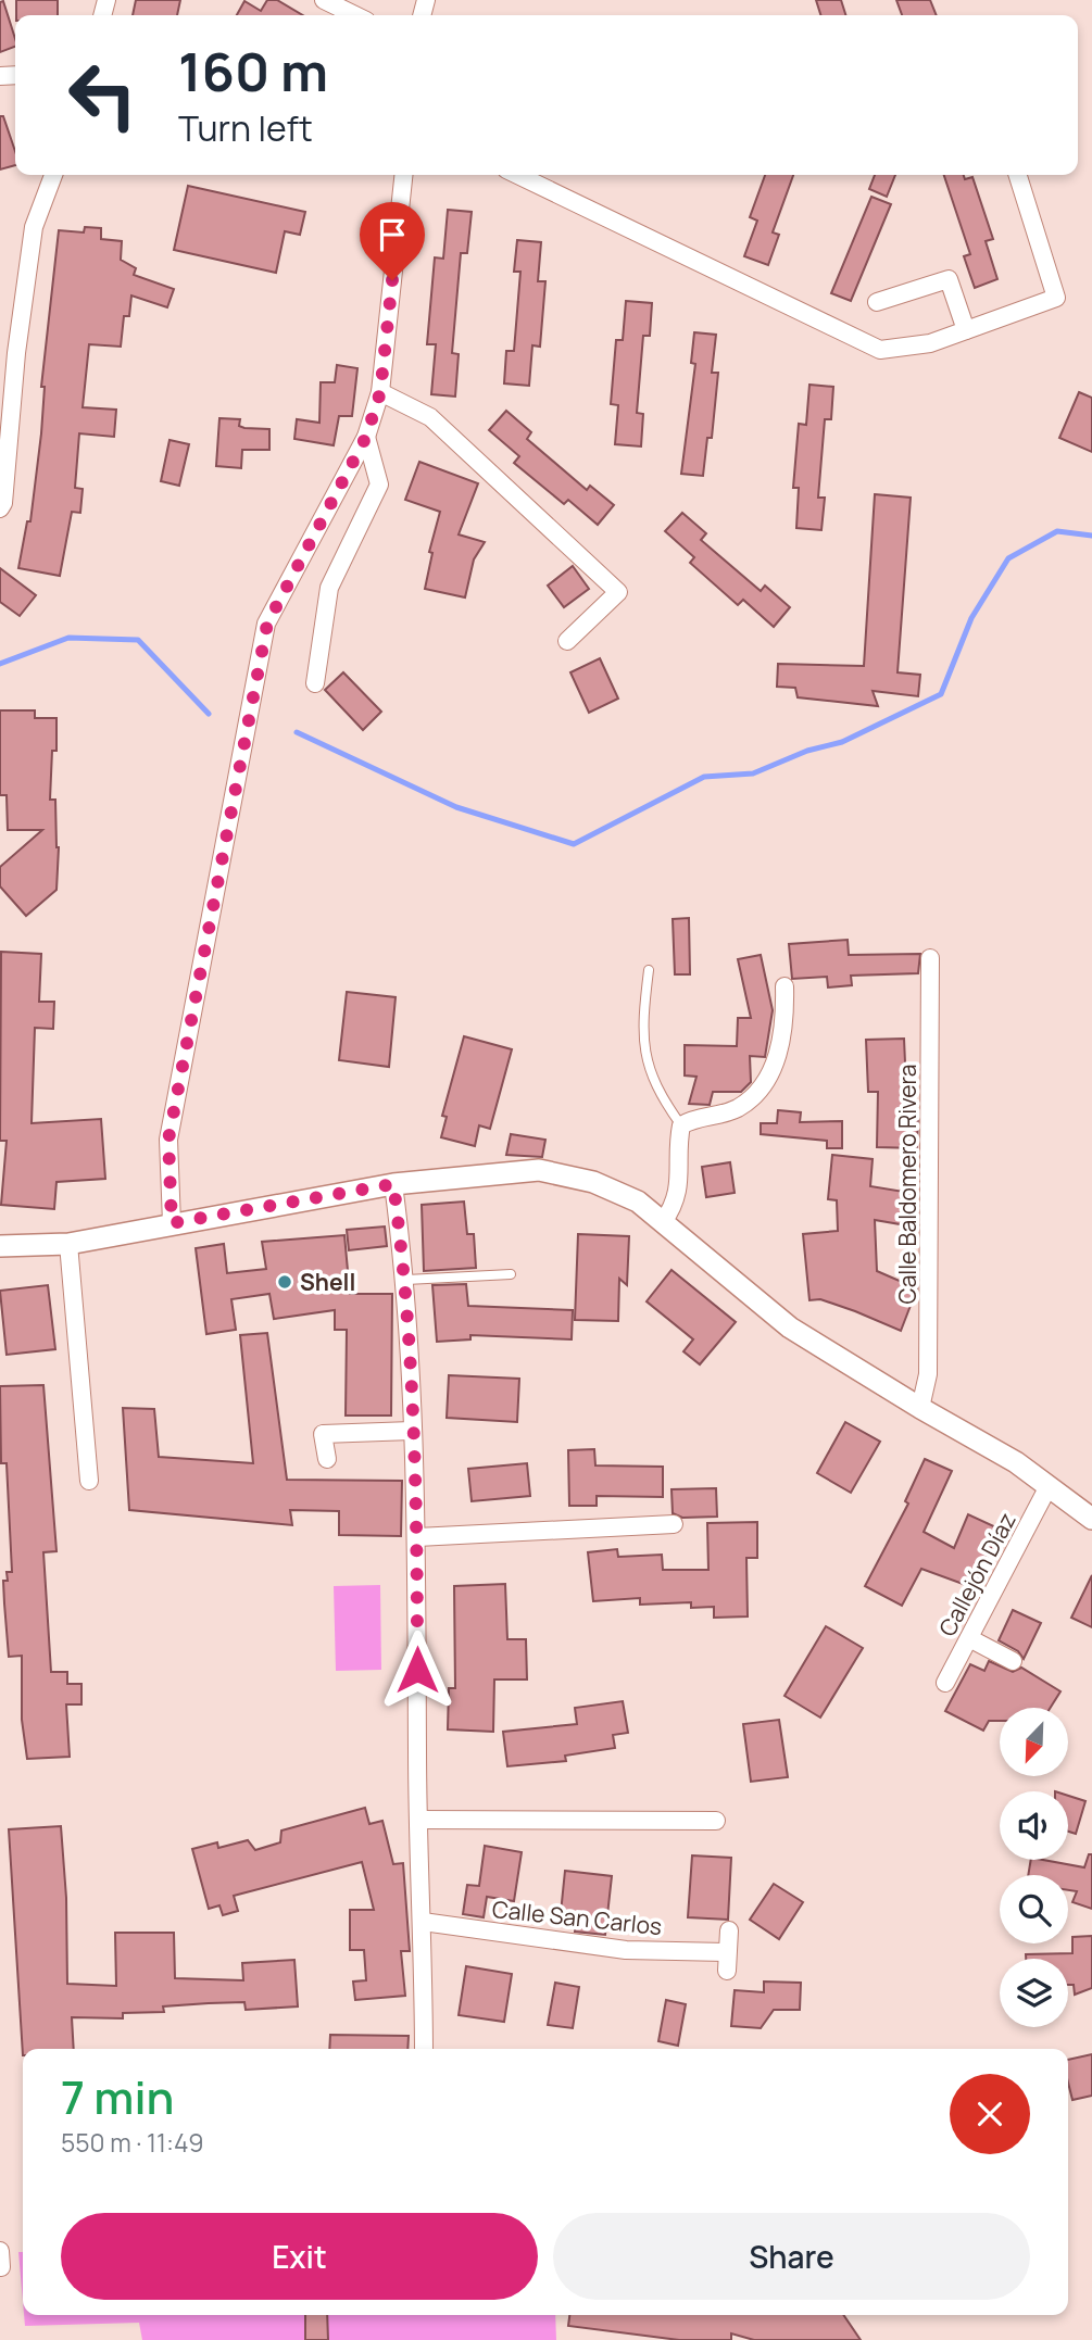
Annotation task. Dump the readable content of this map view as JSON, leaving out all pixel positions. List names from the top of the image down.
{
  "streets": {
    "street": ["Calle Baldomero Rivera", "Callejón Díaz", "Calle San Carlos"]
  },
  "places": ["Shell"],
  "north": "bottom left",
  "page": {
    "turn": ["160 m", "Turn left"],
    "heading": ["7 min", "550 m · 11:49"],
    "buttons": ["Exit", "Share"]
  }
}
